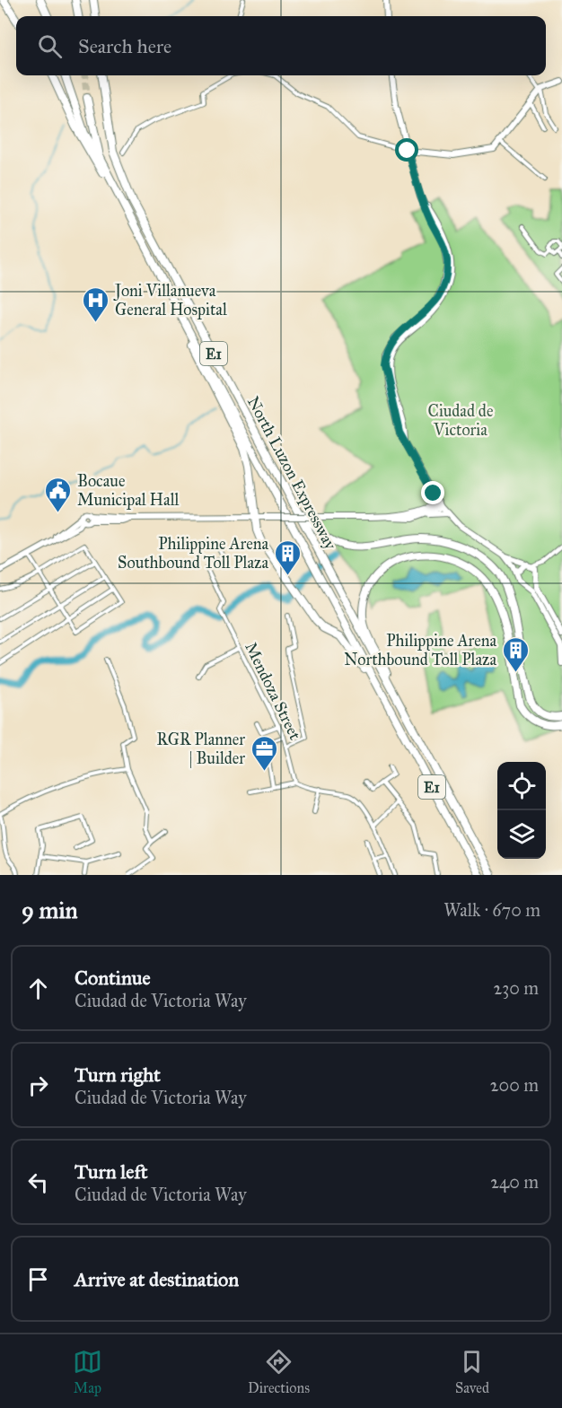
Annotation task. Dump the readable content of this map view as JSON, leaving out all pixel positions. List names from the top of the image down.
{
  "streets": {
    "highway": ["E1", "North Luzon Expressway"],
    "street": ["Mendoza Street"]
  },
  "parks": ["Ciudad de Victoria"],
  "places": {
    "hospital": ["Joni Villanueva General Hospital"],
    "public building": ["Bocaue Municipal Hall"],
    "building": ["Philippine Arena Southbound Toll Plaza", "Philippine Arena Northbound Toll Plaza"],
    "office": ["RGR Planner | Builder"]
  },
  "page": {
    "search": "Search here",
    "heading": ["9 min", "Walk · 670 m"],
    "list": [
      ["Continue", "Ciudad de Victoria Way", "230 m"],
      ["Turn right", "Ciudad de Victoria Way", "200 m"],
      ["Turn left", "Ciudad de Victoria Way", "240 m"],
      "Arrive at destination"
    ],
    "nav": ["Map", "Directions", "Saved"]
  }
}
